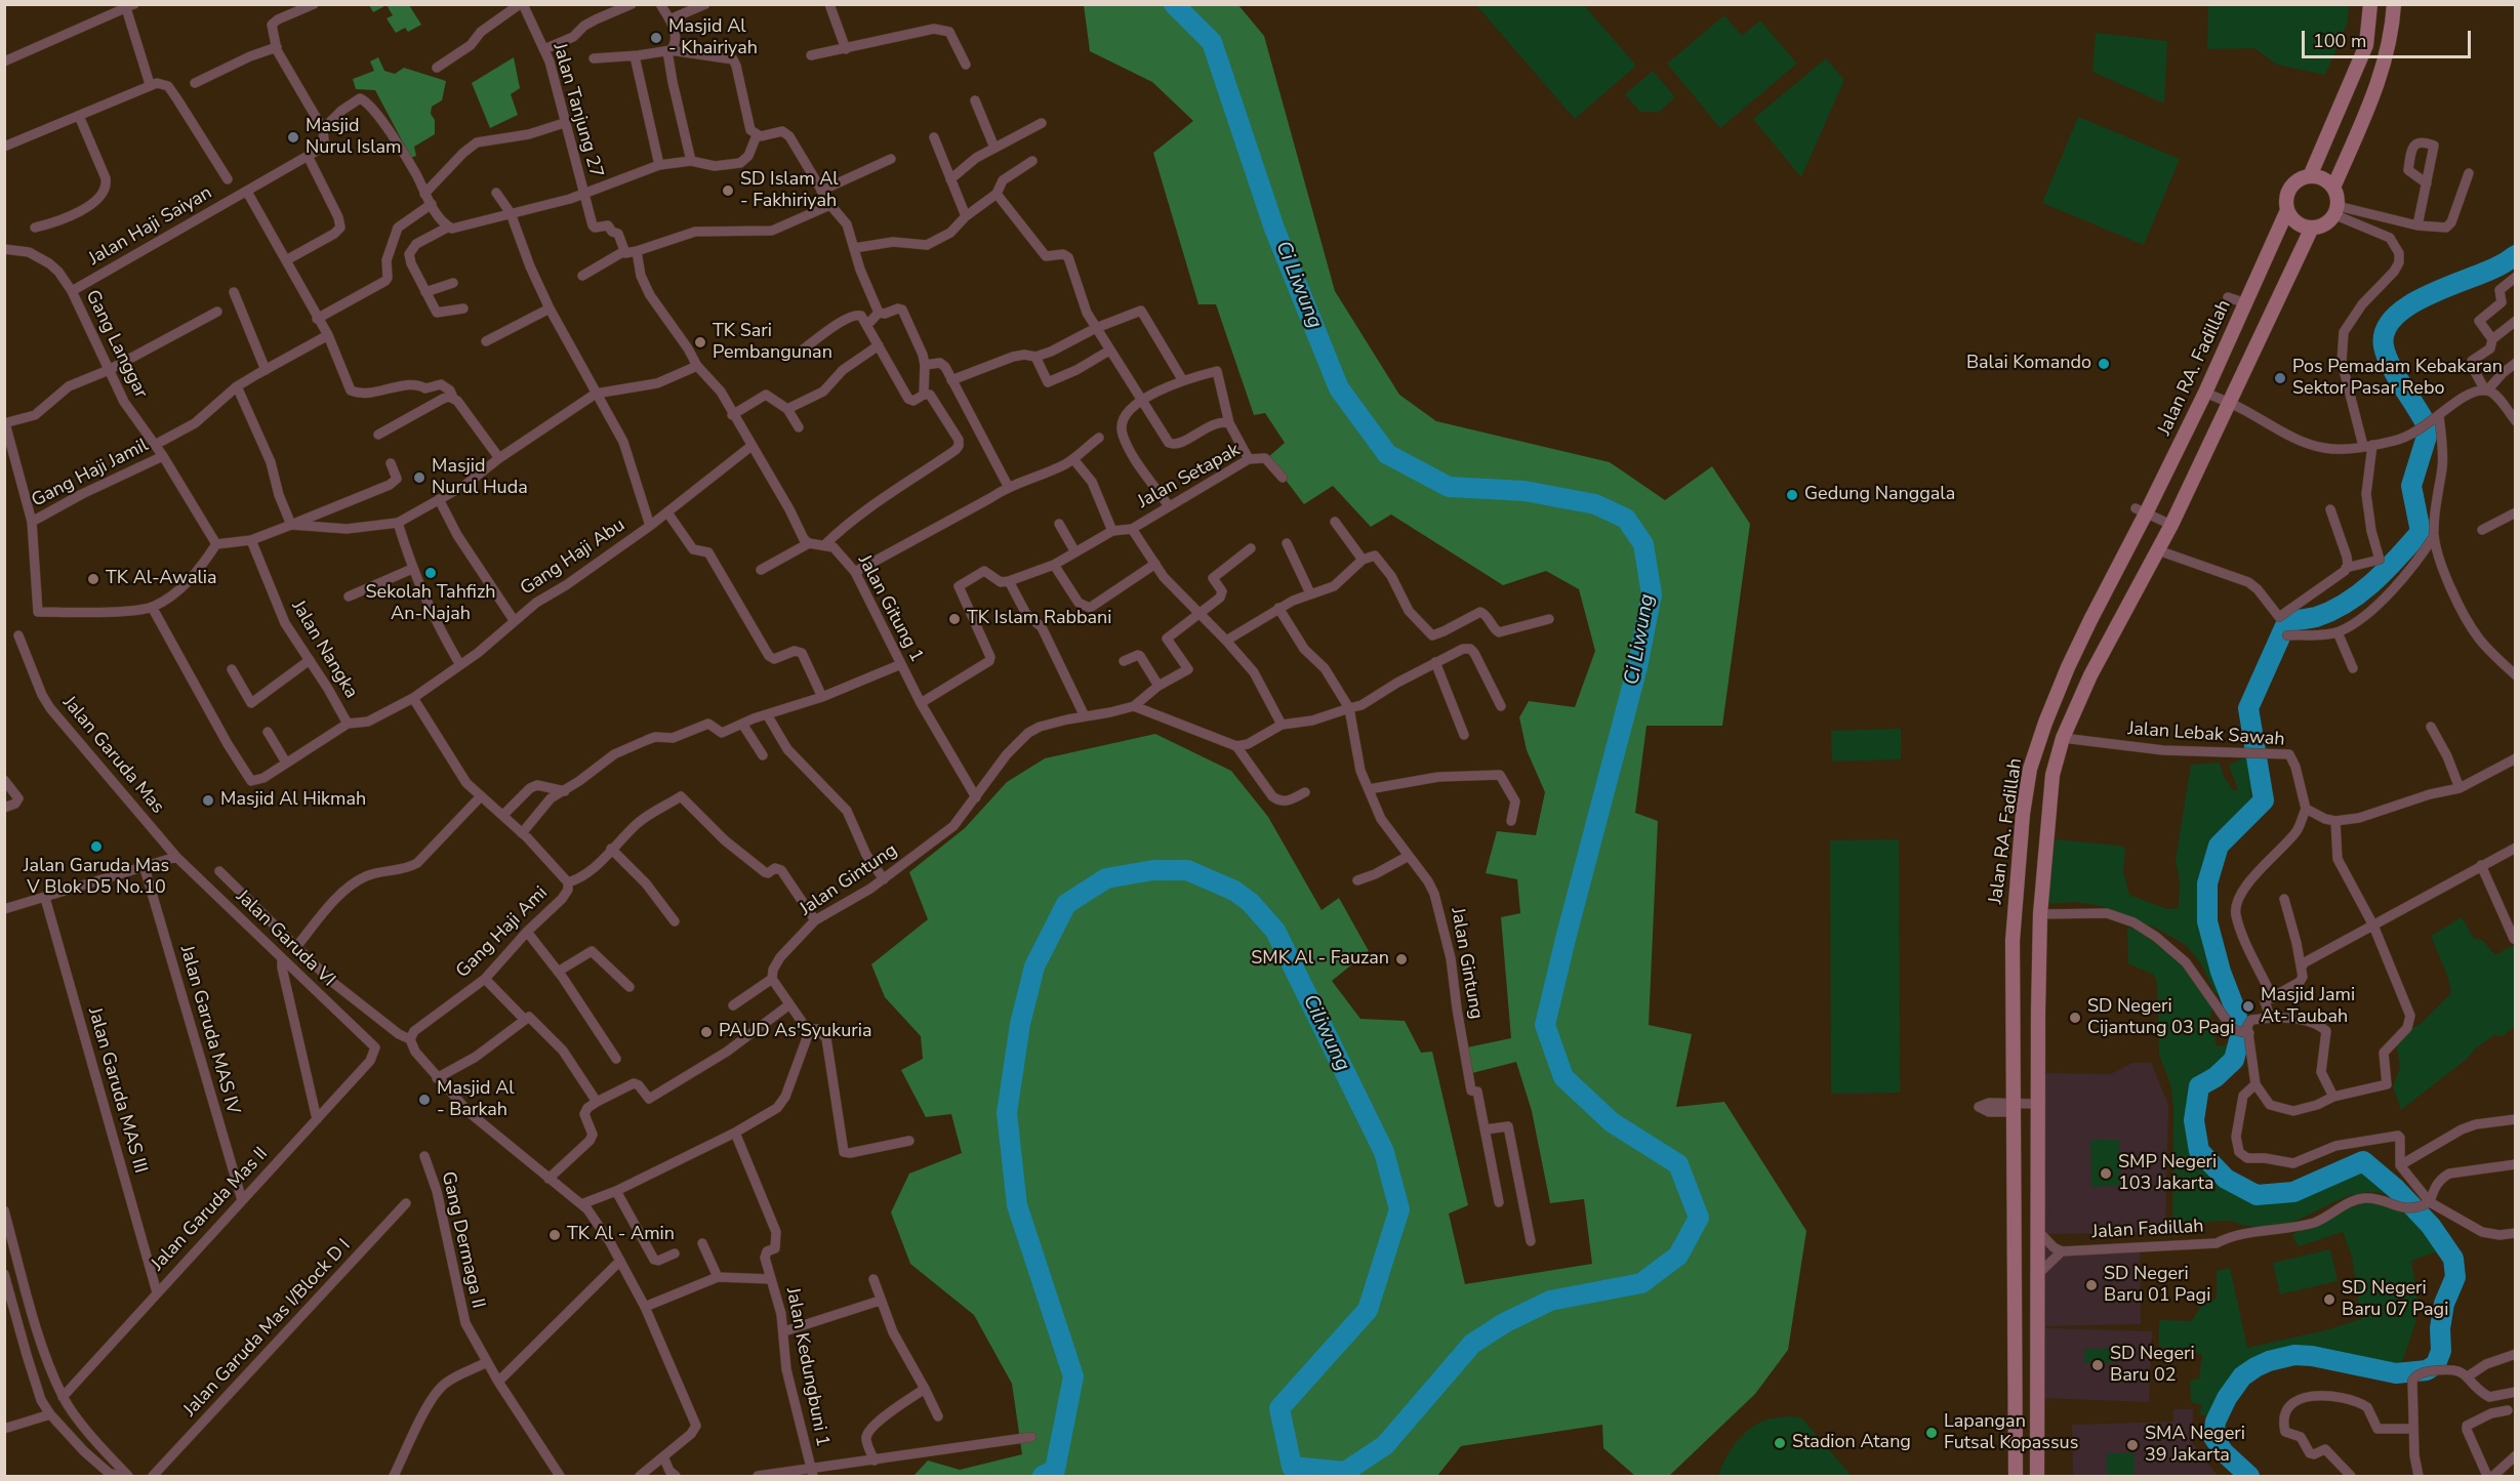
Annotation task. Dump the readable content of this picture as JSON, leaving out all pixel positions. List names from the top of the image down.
{
  "streets": {
    "main road": ["Jalan RA. Fadillah"],
    "street": [
      "Jalan Tanjung 27",
      "Jalan Haji Saiyan",
      "Gang Langgar",
      "Gang Haji Jamil",
      "Jalan Setapak",
      "Gang Haji Abu",
      "Jalan Gitung 1",
      "Jalan Nangka",
      "Jalan Lebak Sawah",
      "Jalan Garuda Mas",
      "Jalan Gintung",
      "Gang Haji Ami",
      "Jalan Garuda VI",
      "Jalan Garuda MAS IV",
      "Jalan Garuda MAS III",
      "Jalan Garuda Mas II",
      "Jalan Fadillah",
      "Gang Dermaga II",
      "Jalan Garuda Mas I/Block D I",
      "Jalan Kedungbuni 1"
    ]
  },
  "crossings": [
    ["Jalan Haji Saiyan", "Gang Langgar"],
    ["Gang Langgar", "Gang Haji Jamil"],
    ["Jalan RA. Fadillah", "Jalan Lebak Sawah"],
    ["Gang Haji Abu", "Jalan Nangka"],
    ["Jalan Gitung 1", "Jalan Gintung"],
    ["Jalan Garuda Mas", "Jalan Garuda VI"],
    ["Jalan Gintung", "Gang Haji Ami"],
    ["Jalan Garuda VI", "Jalan Garuda Mas II"],
    ["Jalan Garuda MAS IV", "Jalan Garuda Mas II"],
    ["Jalan Garuda MAS III", "Jalan Garuda Mas II"]
  ],
  "water": ["Ci Liwung", "Ciliwung"],
  "places": [
    "Masjid Al - Khairiyah",
    "Masjid Nurul Islam",
    "SD Islam Al - Fakhiriyah",
    "TK Sari Pembangunan",
    "Balai Komando",
    "Pos Pemadam Kebakaran Sektor Pasar Rebo",
    "Masjid Nurul Huda",
    "Gedung Nanggala",
    "Sekolah Tahfizh An-Najah",
    "TK Al-Awalia",
    "TK Islam Rabbani",
    "Masjid Al Hikmah",
    "Jalan Garuda Mas V Blok D5 No.10",
    "SMK Al - Fauzan",
    "Masjid Jami At-Taubah",
    "SD Negeri Cijantung 03 Pagi",
    "PAUD As'Syukuria",
    "Masjid Al - Barkah",
    "SMP Negeri 103 Jakarta",
    "TK Al - Amin",
    "SD Negeri Baru 01 Pagi",
    "SD Negeri Baru 07 Pagi",
    "SD Negeri Baru 02",
    "Lapangan Futsal Kopassus",
    "Stadion Atang",
    "SMA Negeri 39 Jakarta"
  ],
  "scale_bar": "100 m"
}
